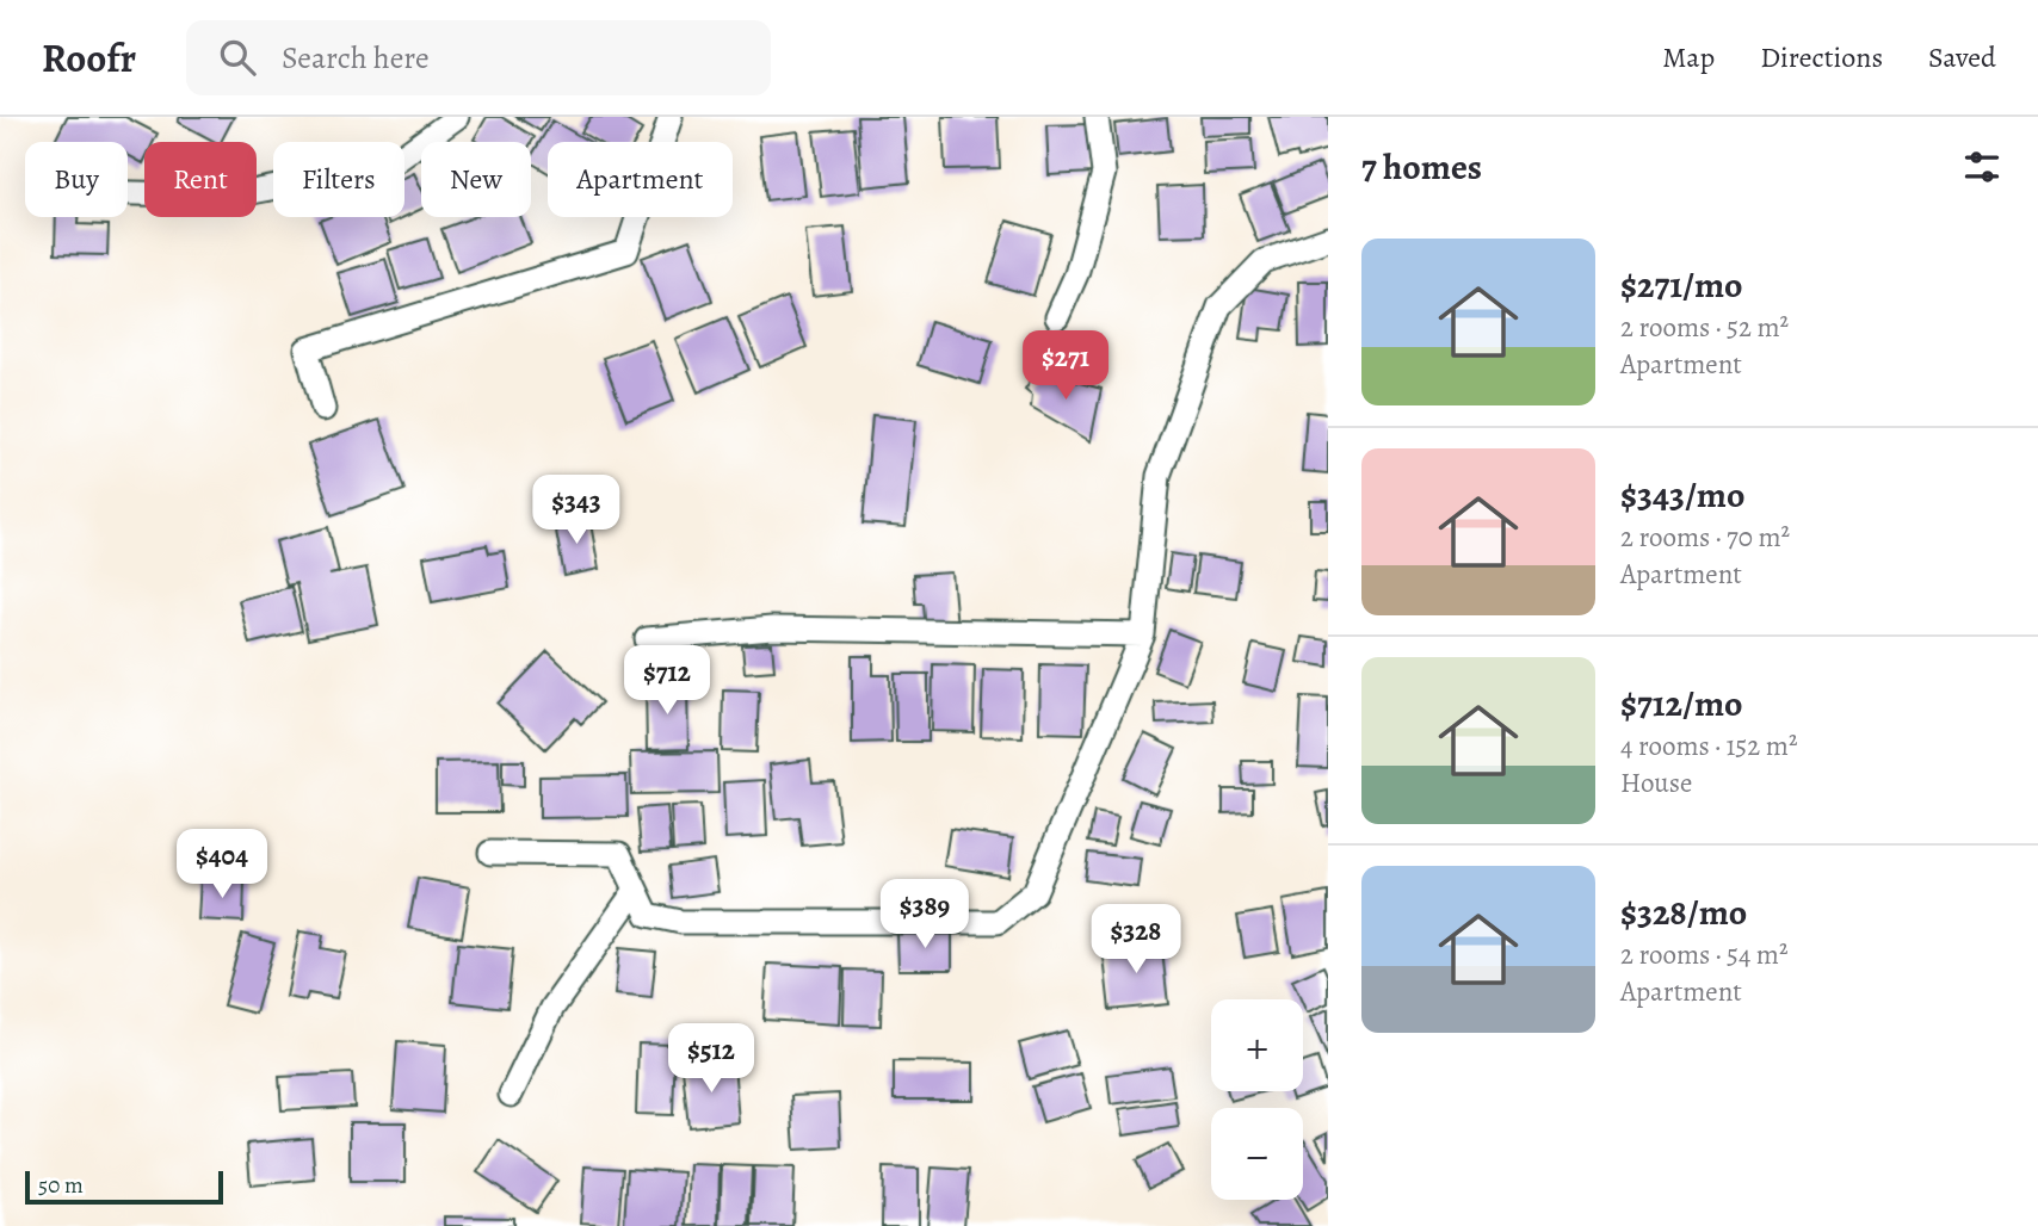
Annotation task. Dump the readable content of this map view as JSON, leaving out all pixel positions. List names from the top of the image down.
{
  "scale_bar": "50 m",
  "page": {
    "header": "Roofr",
    "search": "Search here",
    "nav": ["Map", "Directions", "Saved"],
    "heading": "7 homes",
    "chip": [
      "Buy",
      "Rent",
      "Filters",
      "New",
      "Apartment"
    ],
    "list": [
      {
        "name": "$271/mo",
        "note": "2 rooms · 52 m² · Apartment"
      },
      {
        "name": "$343/mo",
        "note": "2 rooms · 70 m² · Apartment"
      },
      {
        "name": "$712/mo",
        "note": "4 rooms · 152 m² · House"
      },
      {
        "name": "$328/mo",
        "note": "2 rooms · 54 m² · Apartment"
      }
    ],
    "price": [
      "$271",
      "$343",
      "$712",
      "$404",
      "$389",
      "$328",
      "$512"
    ],
    "map_buttons": ["+", "−"],
    "scale": "50 m"
  }
}
